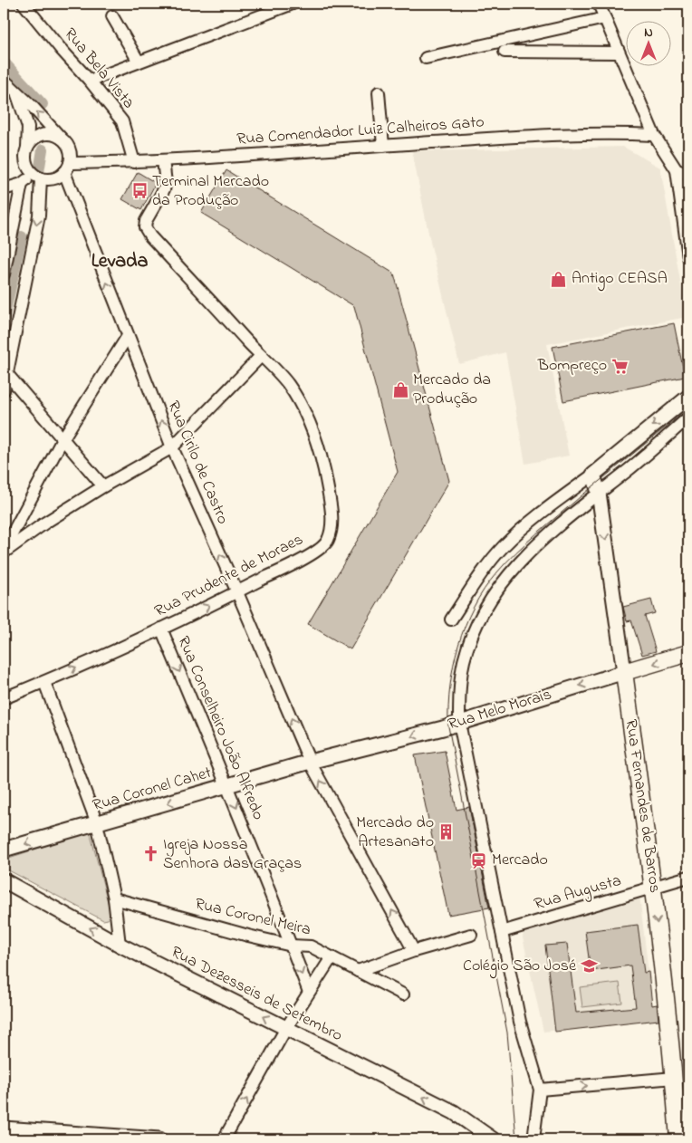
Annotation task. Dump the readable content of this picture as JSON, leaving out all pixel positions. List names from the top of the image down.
{
  "streets": {
    "main road": ["Rua Melo Morais", "Rua Fernandes de Barros"],
    "street": [
      "Rua Bela Vista",
      "Rua Comendador Luiz Calheiros Gato",
      "Rua Cirilo de Castro",
      "Rua Prudente de Moraes",
      "Rua Conselheiro João Alfredo",
      "Rua Coronel Cahet",
      "Rua Augusta",
      "Rua Coronel Meira",
      "Rua Dezesseis de Setembro"
    ]
  },
  "crossings": [
    ["Rua Bela Vista", "Rua Comendador Luiz Calheiros Gato"],
    ["Rua Comendador Luiz Calheiros Gato", "Rua Cirilo de Castro"],
    ["Rua Comendador Luiz Calheiros Gato", "Rua Prudente de Moraes"],
    ["Rua Cirilo de Castro", "Rua Prudente de Moraes"],
    ["Rua Cirilo de Castro", "Rua Melo Morais"],
    ["Rua Cirilo de Castro", "Rua Coronel Cahet"],
    ["Rua Prudente de Moraes", "Rua Conselheiro João Alfredo"],
    ["Rua Melo Morais", "Rua Coronel Cahet"],
    ["Rua Melo Morais", "Rua Fernandes de Barros"],
    ["Rua Conselheiro João Alfredo", "Rua Coronel Cahet"],
    ["Rua Conselheiro João Alfredo", "Rua Coronel Meira"],
    ["Rua Fernandes de Barros", "Rua Augusta"]
  ],
  "one_way": [
    "Rua Cirilo de Castro",
    "Rua Melo Morais",
    "Rua Conselheiro João Alfredo",
    "Rua Coronel Cahet",
    "Rua Fernandes de Barros",
    "Rua Dezesseis de Setembro"
  ],
  "districts": ["Levada"],
  "places": {
    "bus stop": ["Terminal Mercado da Produção"],
    "shop": ["Antigo CEASA", "Mercado da Produção"],
    "supermarket": ["Bompreço"],
    "building": ["Mercado do Artesanato"],
    "church": ["Igreja Nossa Senhora das Graças"],
    "station": ["Mercado"],
    "school or university": ["Colégio São José"]
  },
  "north": "top"
}
